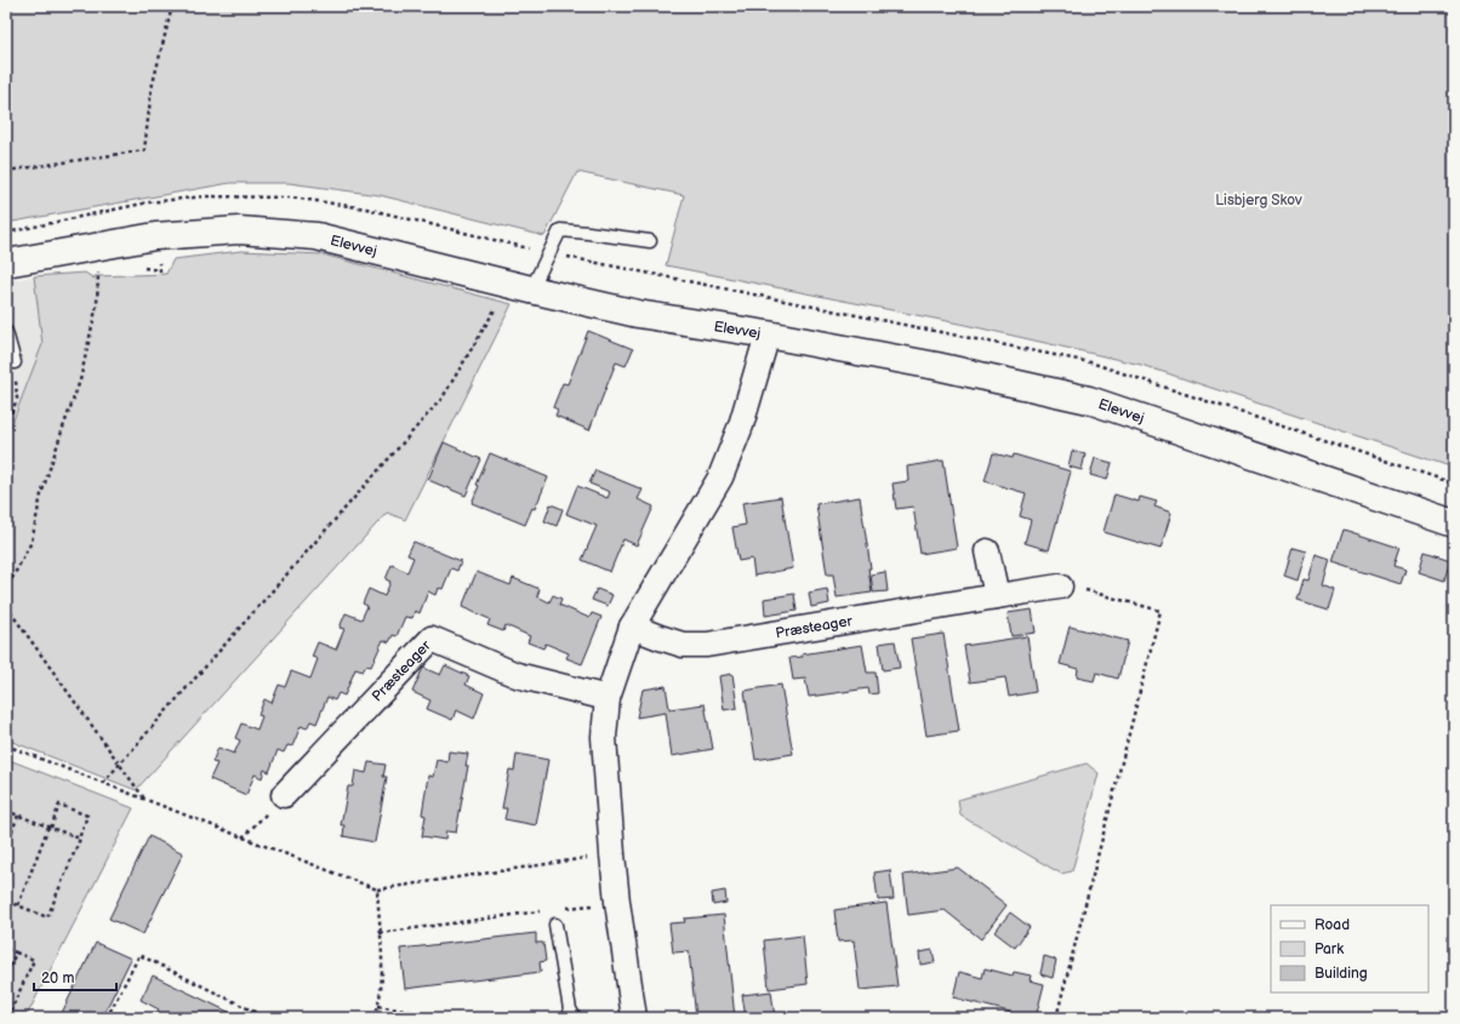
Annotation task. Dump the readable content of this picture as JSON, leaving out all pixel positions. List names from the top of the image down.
{
  "streets": {
    "street": ["Elevvej", "Præsteager"]
  },
  "parks": ["Lisbjerg Skov"],
  "legend": ["Road", "Park", "Building"],
  "scale_bar": "20 m"
}
